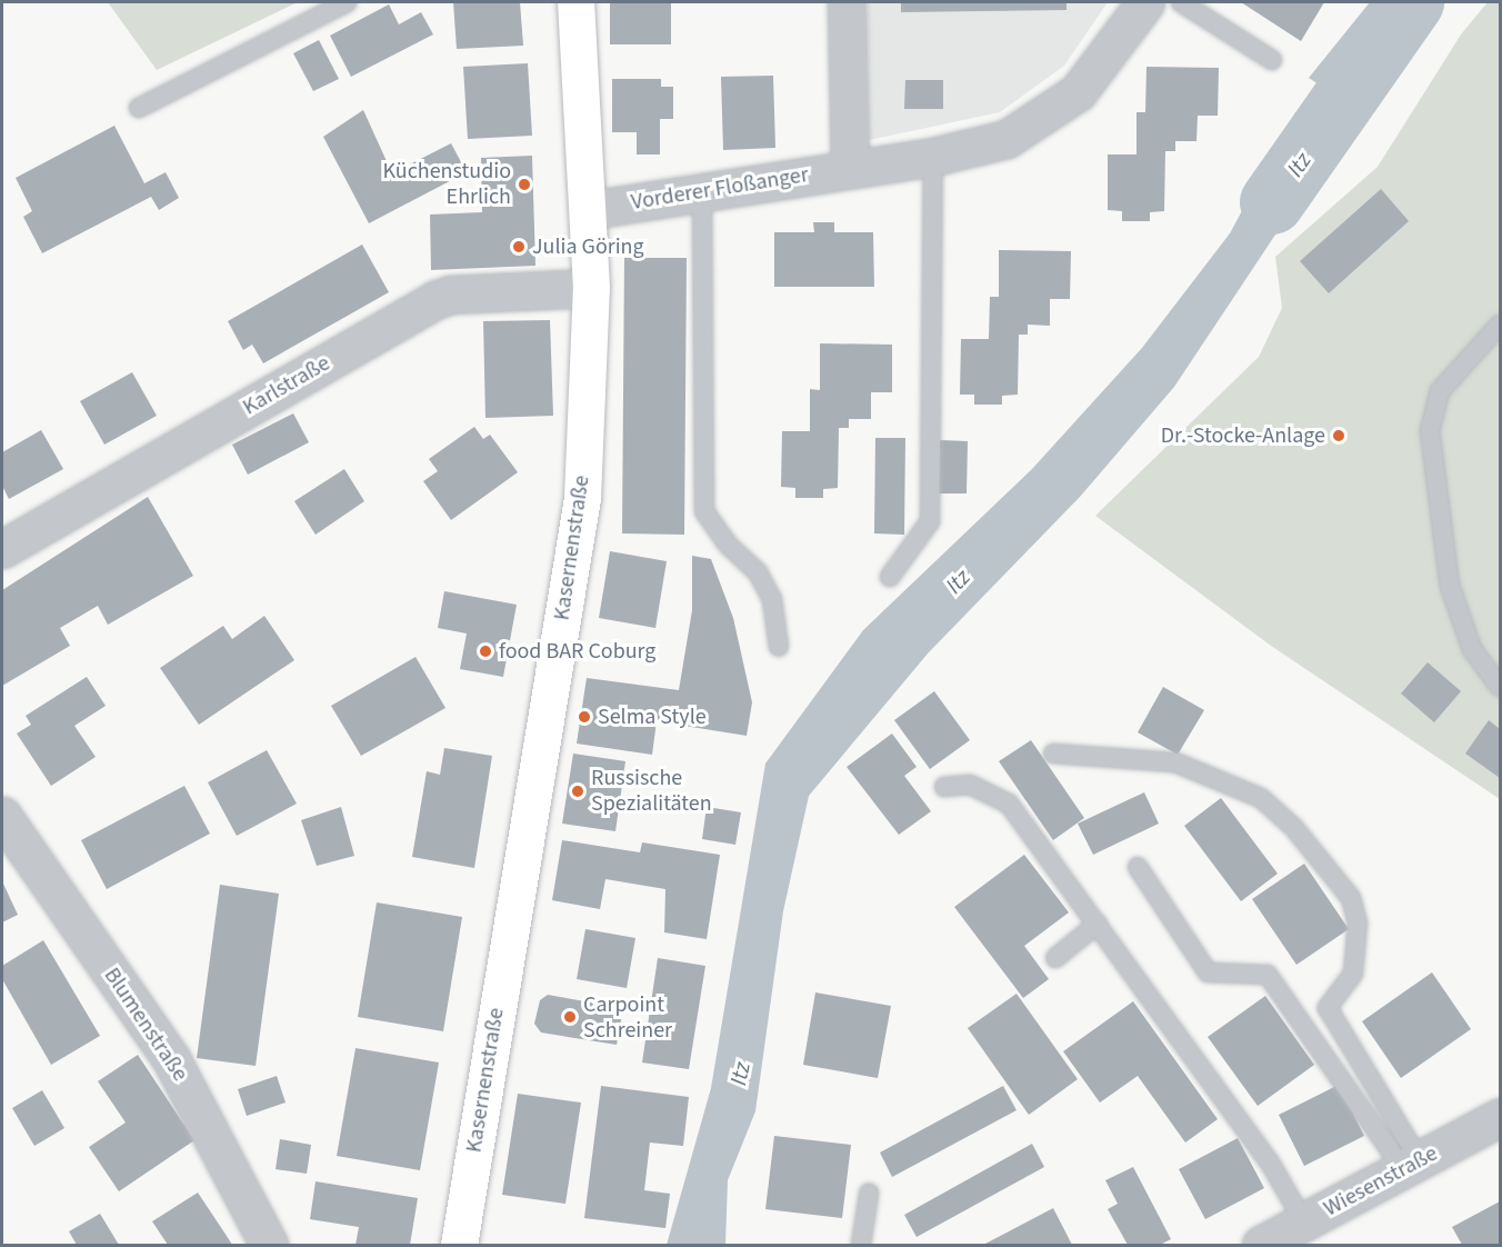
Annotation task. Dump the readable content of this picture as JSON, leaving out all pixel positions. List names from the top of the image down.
{
  "streets": {
    "street": [
      "Vorderer Floßanger",
      "Karlstraße",
      "Kasernenstraße",
      "Blumenstraße",
      "Wiesenstraße"
    ]
  },
  "crossings": [
    ["Vorderer Floßanger", "Kasernenstraße"],
    ["Karlstraße", "Kasernenstraße"]
  ],
  "water": ["Itz"],
  "places": [
    "Küchenstudio Ehrlich",
    "Julia Göring",
    "Dr.-Stocke-Anlage",
    "food BAR Coburg",
    "Selma Style",
    "Russische Spezialitäten",
    "Carpoint Schreiner"
  ]
}
